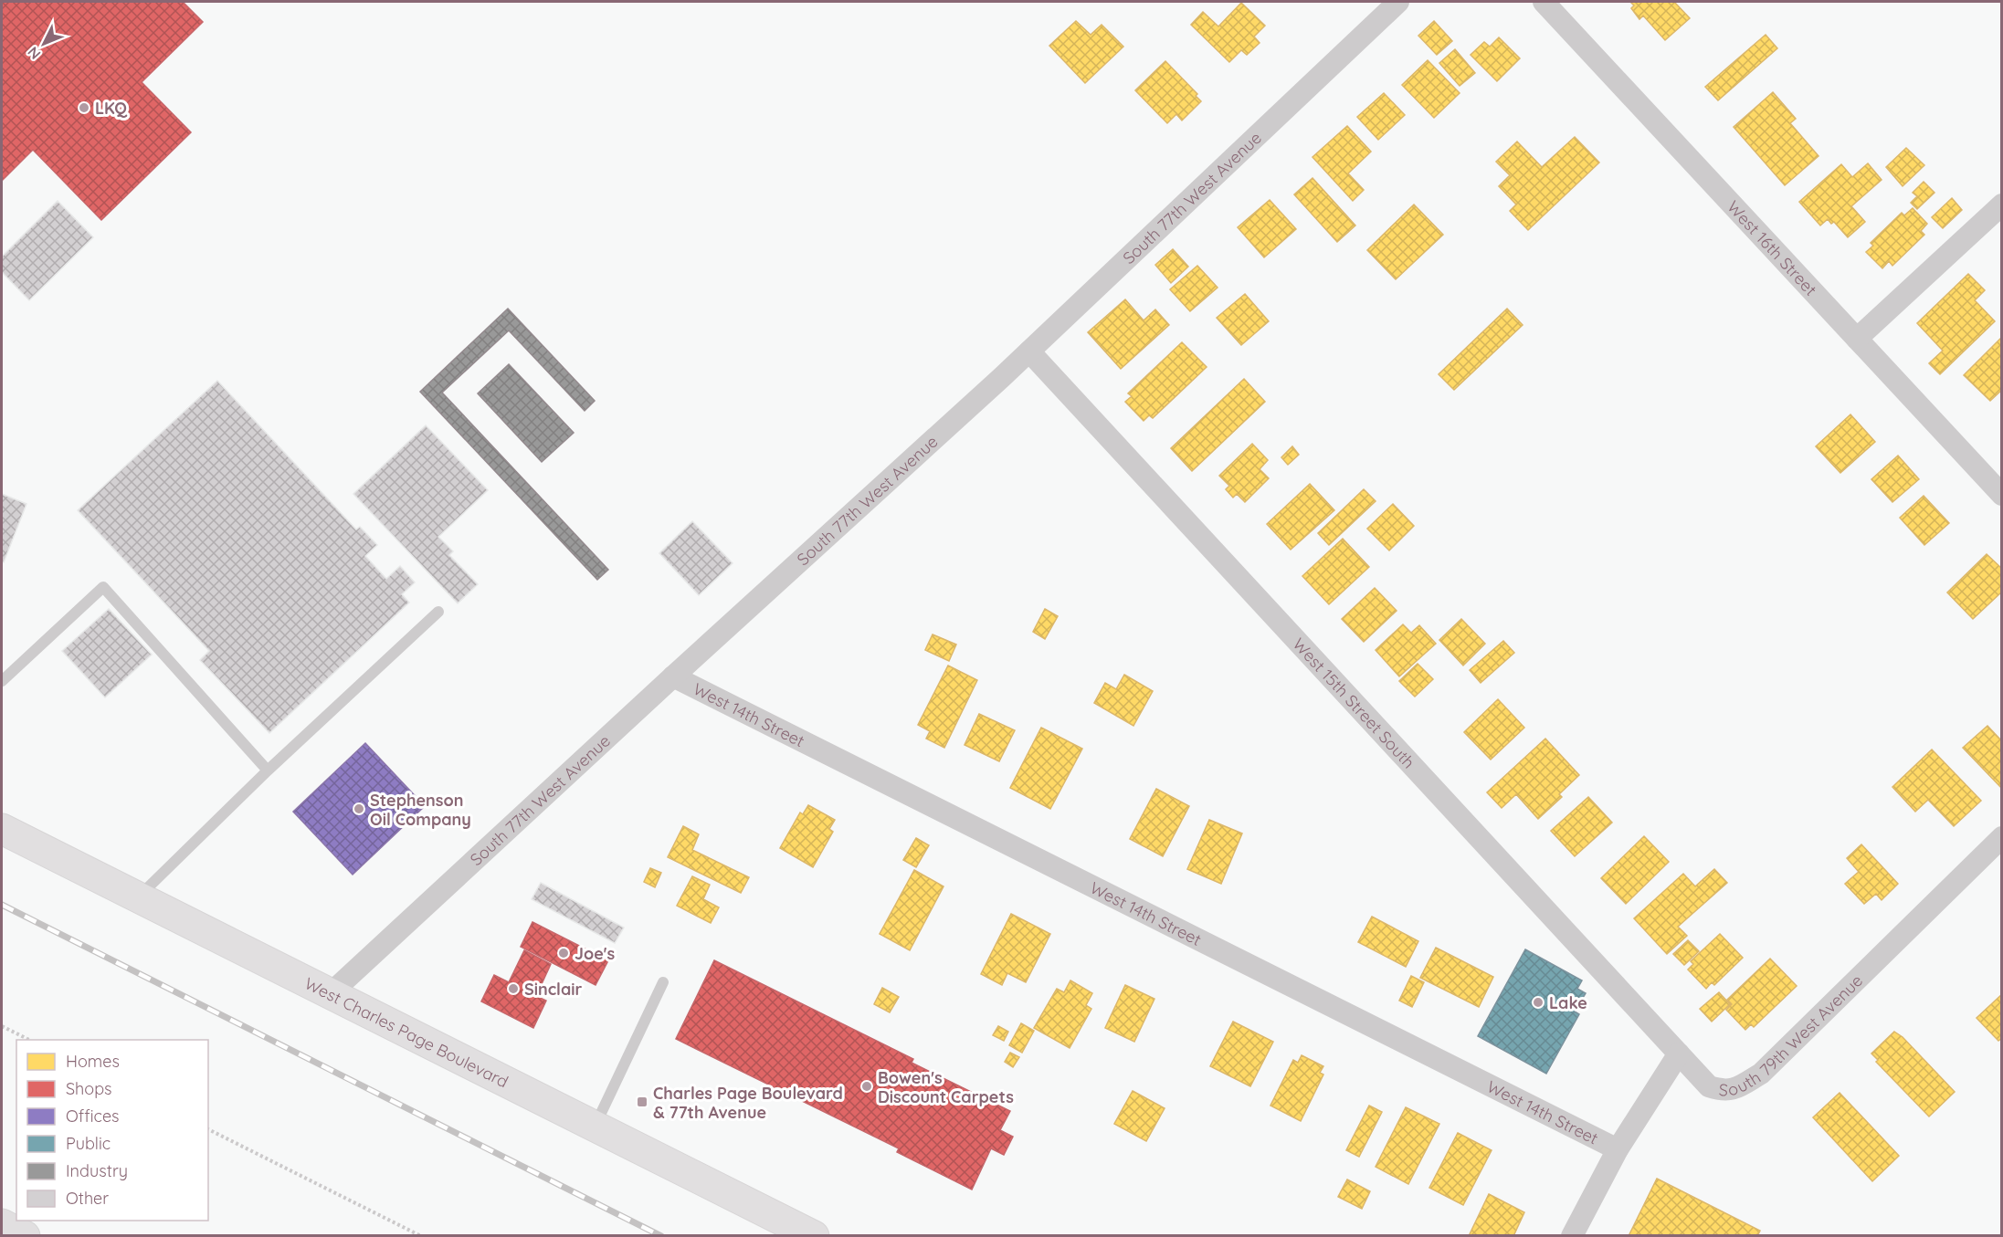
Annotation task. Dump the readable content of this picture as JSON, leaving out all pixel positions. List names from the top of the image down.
{
  "streets": {
    "main road": ["West Charles Page Boulevard"],
    "street": [
      "South 77th West Avenue",
      "West 16th Street",
      "West 15th Street South",
      "West 14th Street",
      "South 79th West Avenue"
    ]
  },
  "crossings": [
    ["South 77th West Avenue", "West 15th Street South"],
    ["South 77th West Avenue", "West 14th Street"],
    ["South 77th West Avenue", "West Charles Page Boulevard"],
    ["West 15th Street South", "South 79th West Avenue"]
  ],
  "places": {
    "other": [
      "LKQ",
      "Stephenson Oil Company",
      "Joe's",
      "Sinclair",
      "Lake",
      "Bowen's Discount Carpets"
    ],
    "transit": ["Charles Page Boulevard & 77th Avenue"]
  },
  "legend": [
    "Homes",
    "Shops",
    "Offices",
    "Public",
    "Industry",
    "Other"
  ],
  "north": "bottom left"
}
